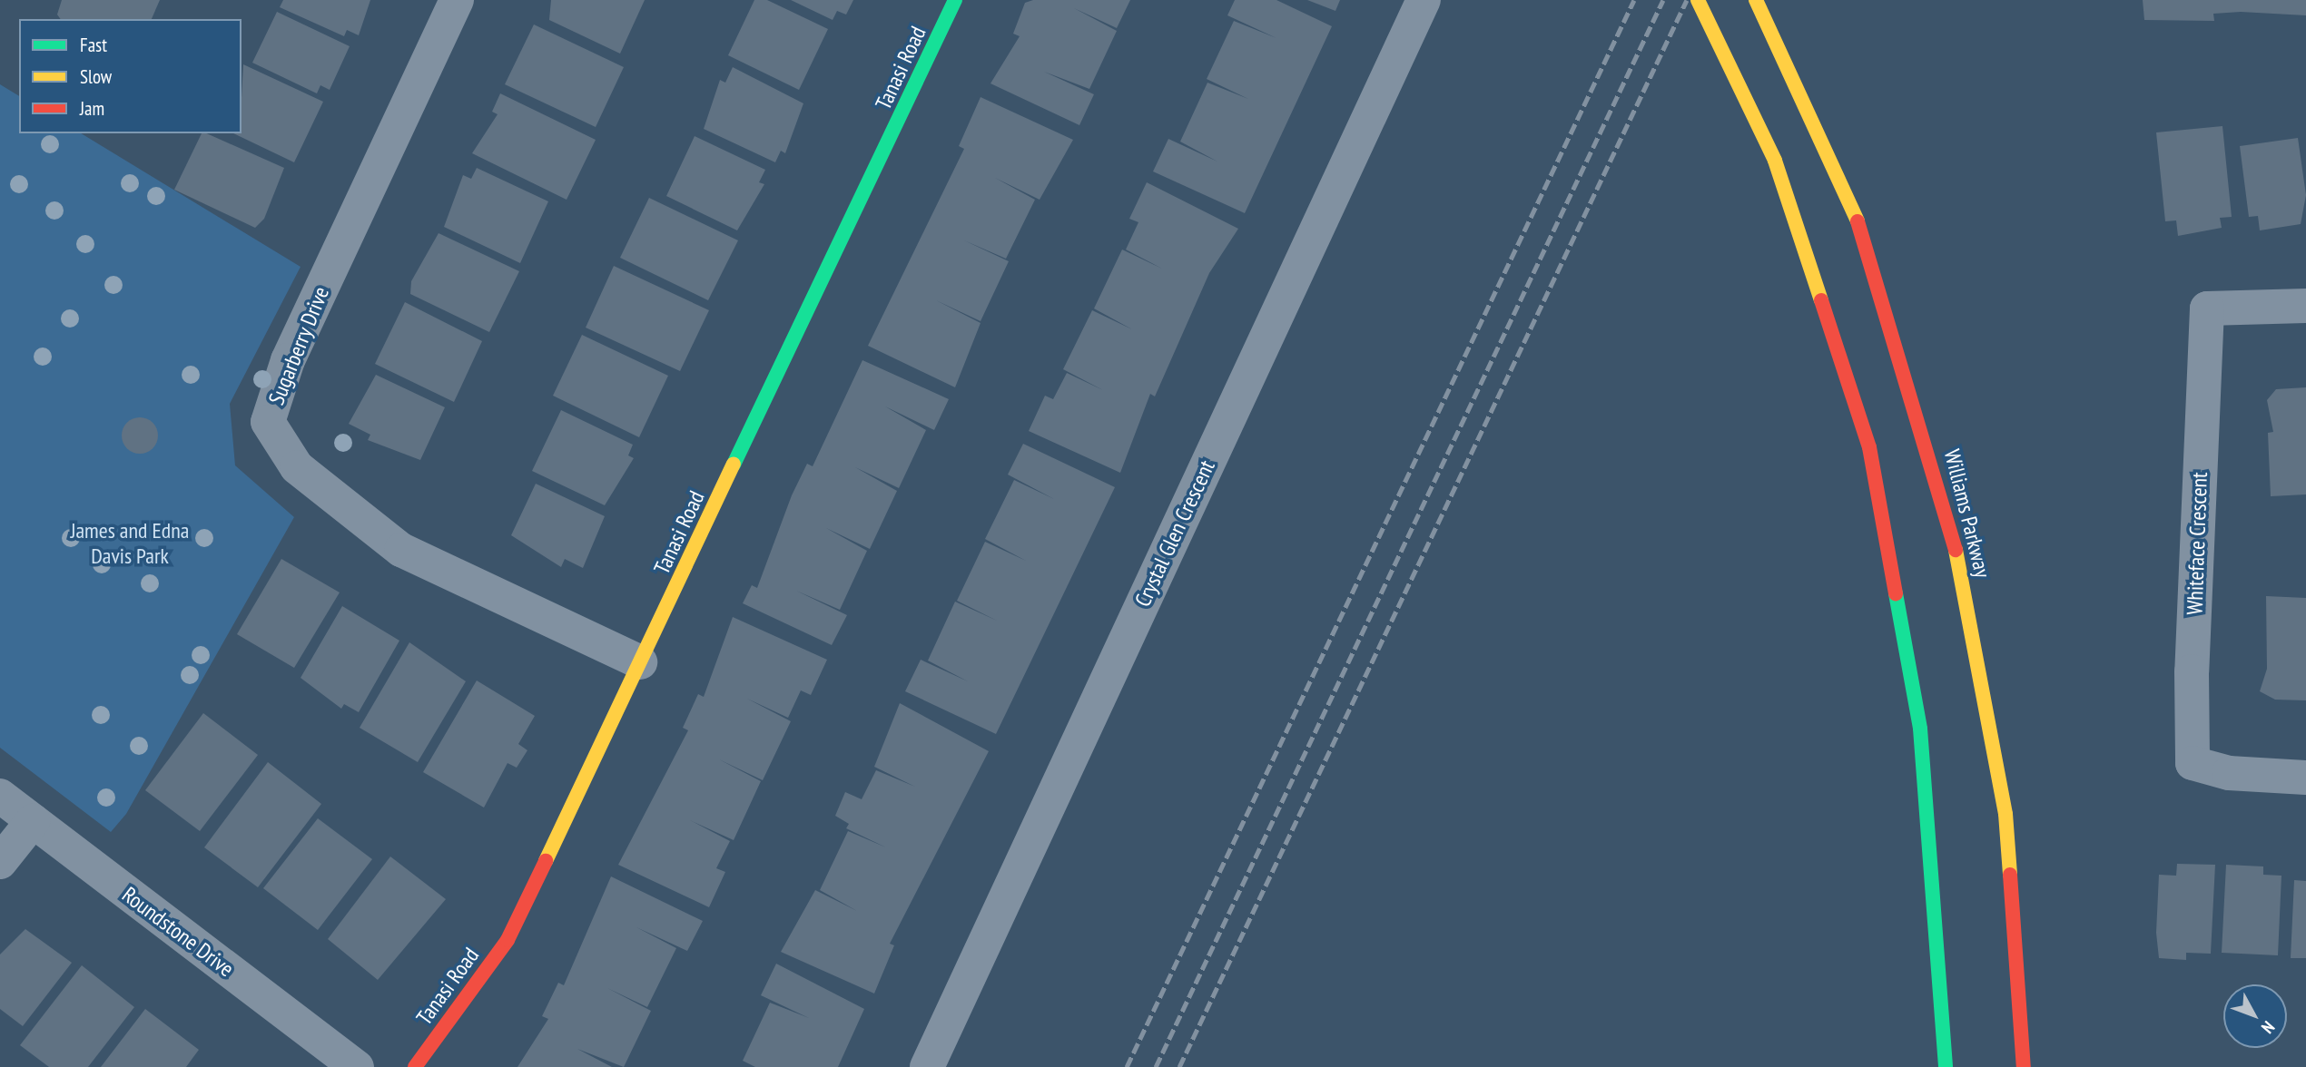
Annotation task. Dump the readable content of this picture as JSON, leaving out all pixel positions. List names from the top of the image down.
{
  "streets": {
    "main road": ["Tanasi Road", "Williams Parkway"],
    "street": [
      "Sugarberry Drive",
      "Crystal Glen Crescent",
      "Whiteface Crescent",
      "Roundstone Drive"
    ]
  },
  "crossings": [
    ["Tanasi Road", "Sugarberry Drive"]
  ],
  "parks": ["James and Edna Davis Park"],
  "legend": ["Fast", "Slow", "Jam"],
  "north": "bottom right"
}
